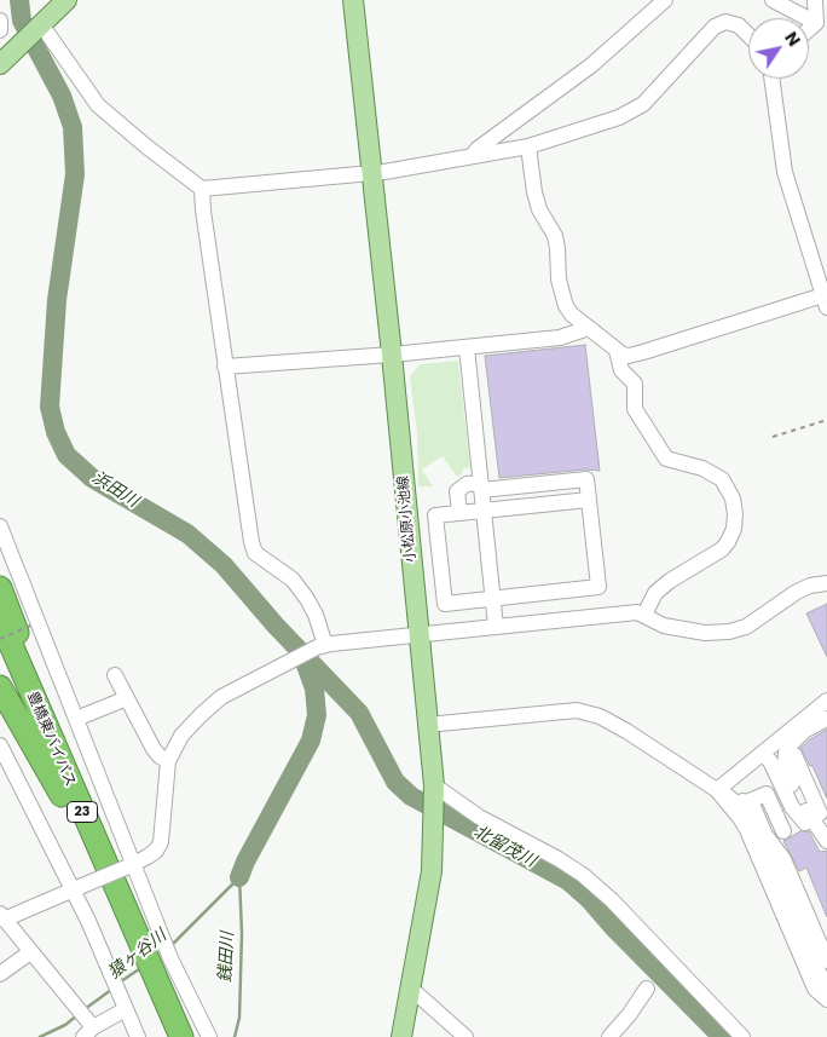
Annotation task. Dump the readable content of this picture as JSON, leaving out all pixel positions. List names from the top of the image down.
{
  "streets": {
    "highway": ["豊橋東バイパス", "23"],
    "main road": ["小松原小池線"]
  },
  "crossings": [
    ["豊橋東バイパス", "23"]
  ],
  "water": [
    "浜田川",
    "北留茂川",
    "猿ヶ谷川",
    "銭田川"
  ],
  "north": "top right"
}
